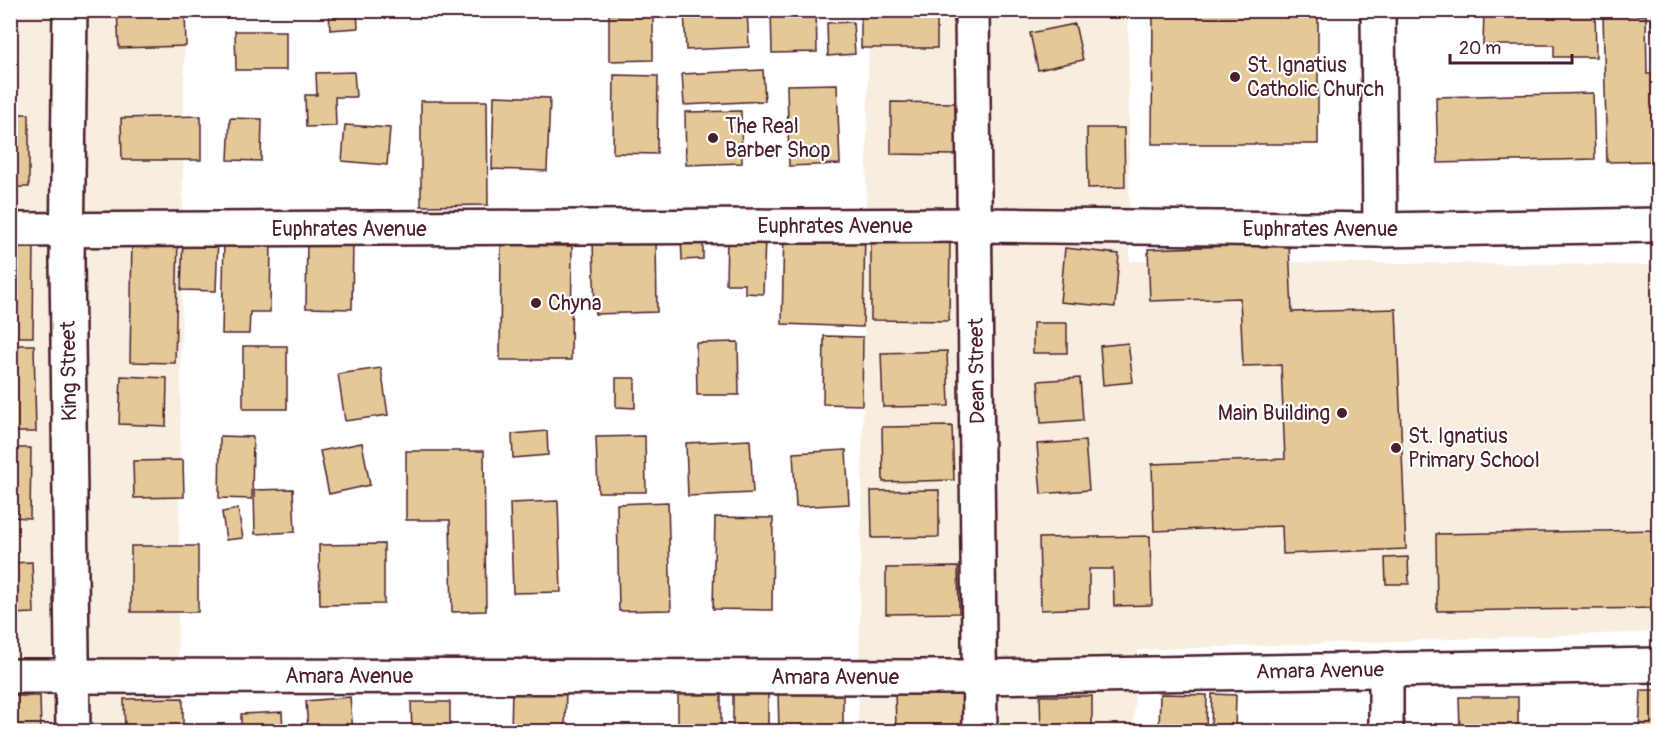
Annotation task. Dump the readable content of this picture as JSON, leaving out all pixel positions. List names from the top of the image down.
{
  "streets": {
    "street": [
      "Euphrates Avenue",
      "King Street",
      "Dean Street",
      "Amara Avenue"
    ]
  },
  "crossings": [
    ["Euphrates Avenue", "King Street"],
    ["Euphrates Avenue", "Dean Street"],
    ["King Street", "Amara Avenue"],
    ["Dean Street", "Amara Avenue"]
  ],
  "places": [
    "St. Ignatius Catholic Church",
    "The Real Barber Shop",
    "Chyna",
    "Main Building",
    "St. Ignatius Primary School"
  ],
  "scale_bar": "20 m"
}
